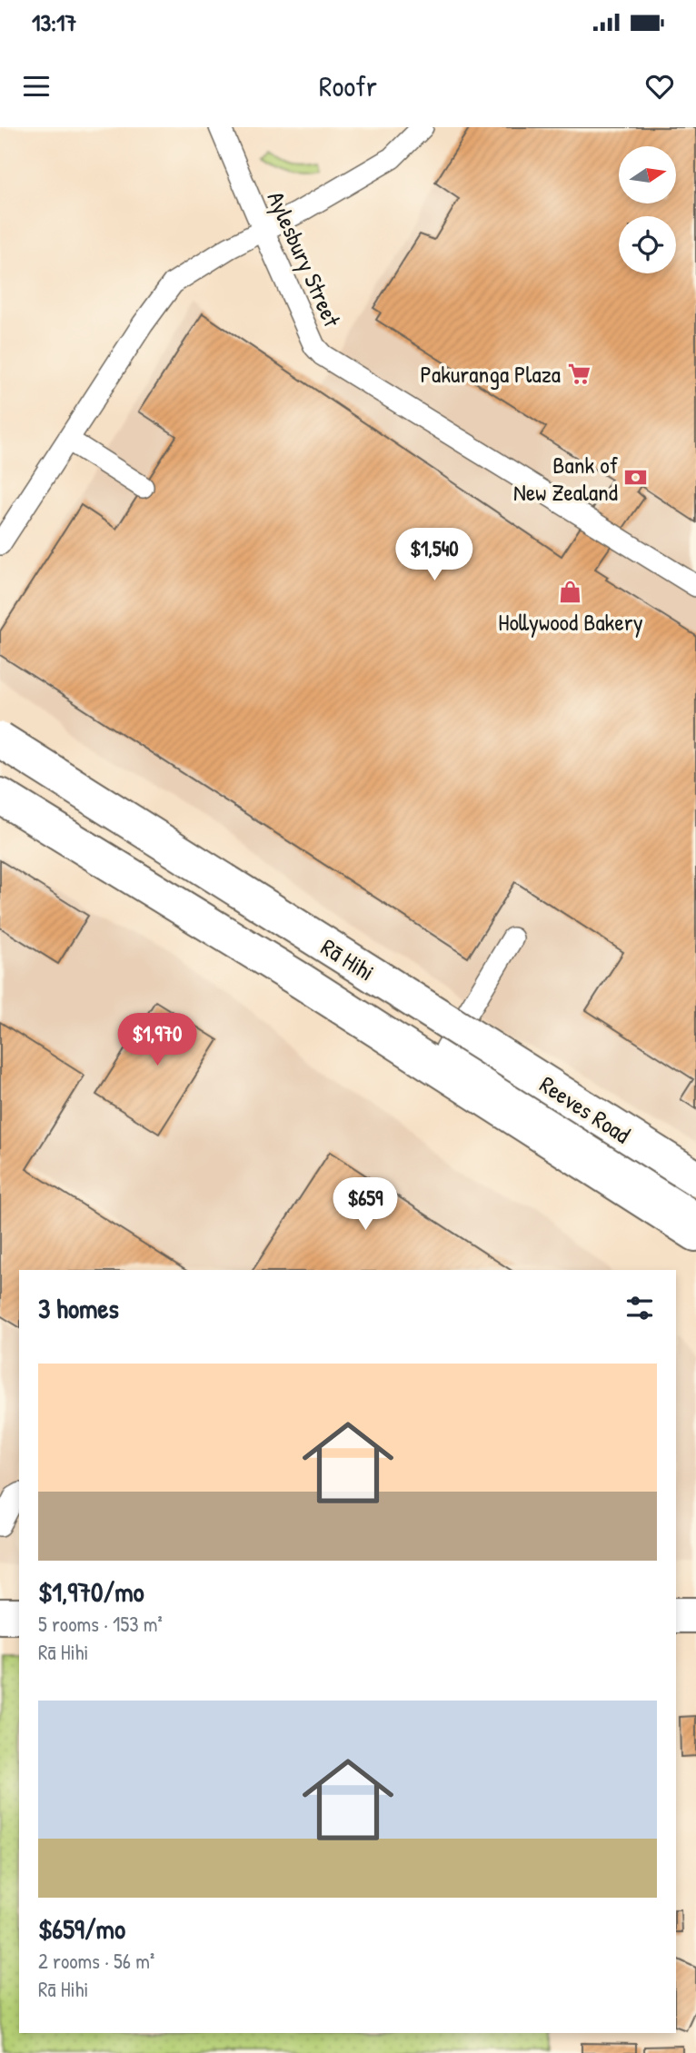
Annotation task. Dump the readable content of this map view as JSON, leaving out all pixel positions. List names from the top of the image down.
{
  "streets": {
    "main road": ["Rā Hihi"],
    "lane": ["Aylesbury Street", "Reeves Road"]
  },
  "places": {
    "supermarket": ["Pakuranga Plaza"],
    "bank": ["Bank of New Zealand"],
    "shop": ["Hollywood Bakery"]
  },
  "north": "right",
  "page": {
    "status": "13:17",
    "header": "Roofr",
    "price": ["$1,540", "$1,970", "$659"],
    "heading": "3 homes",
    "list": [
      {
        "name": "$1,970/mo",
        "note": "5 rooms · 153 m² · Rā Hihi"
      },
      {
        "name": "$659/mo",
        "note": "2 rooms · 56 m² · Rā Hihi"
      }
    ]
  }
}
